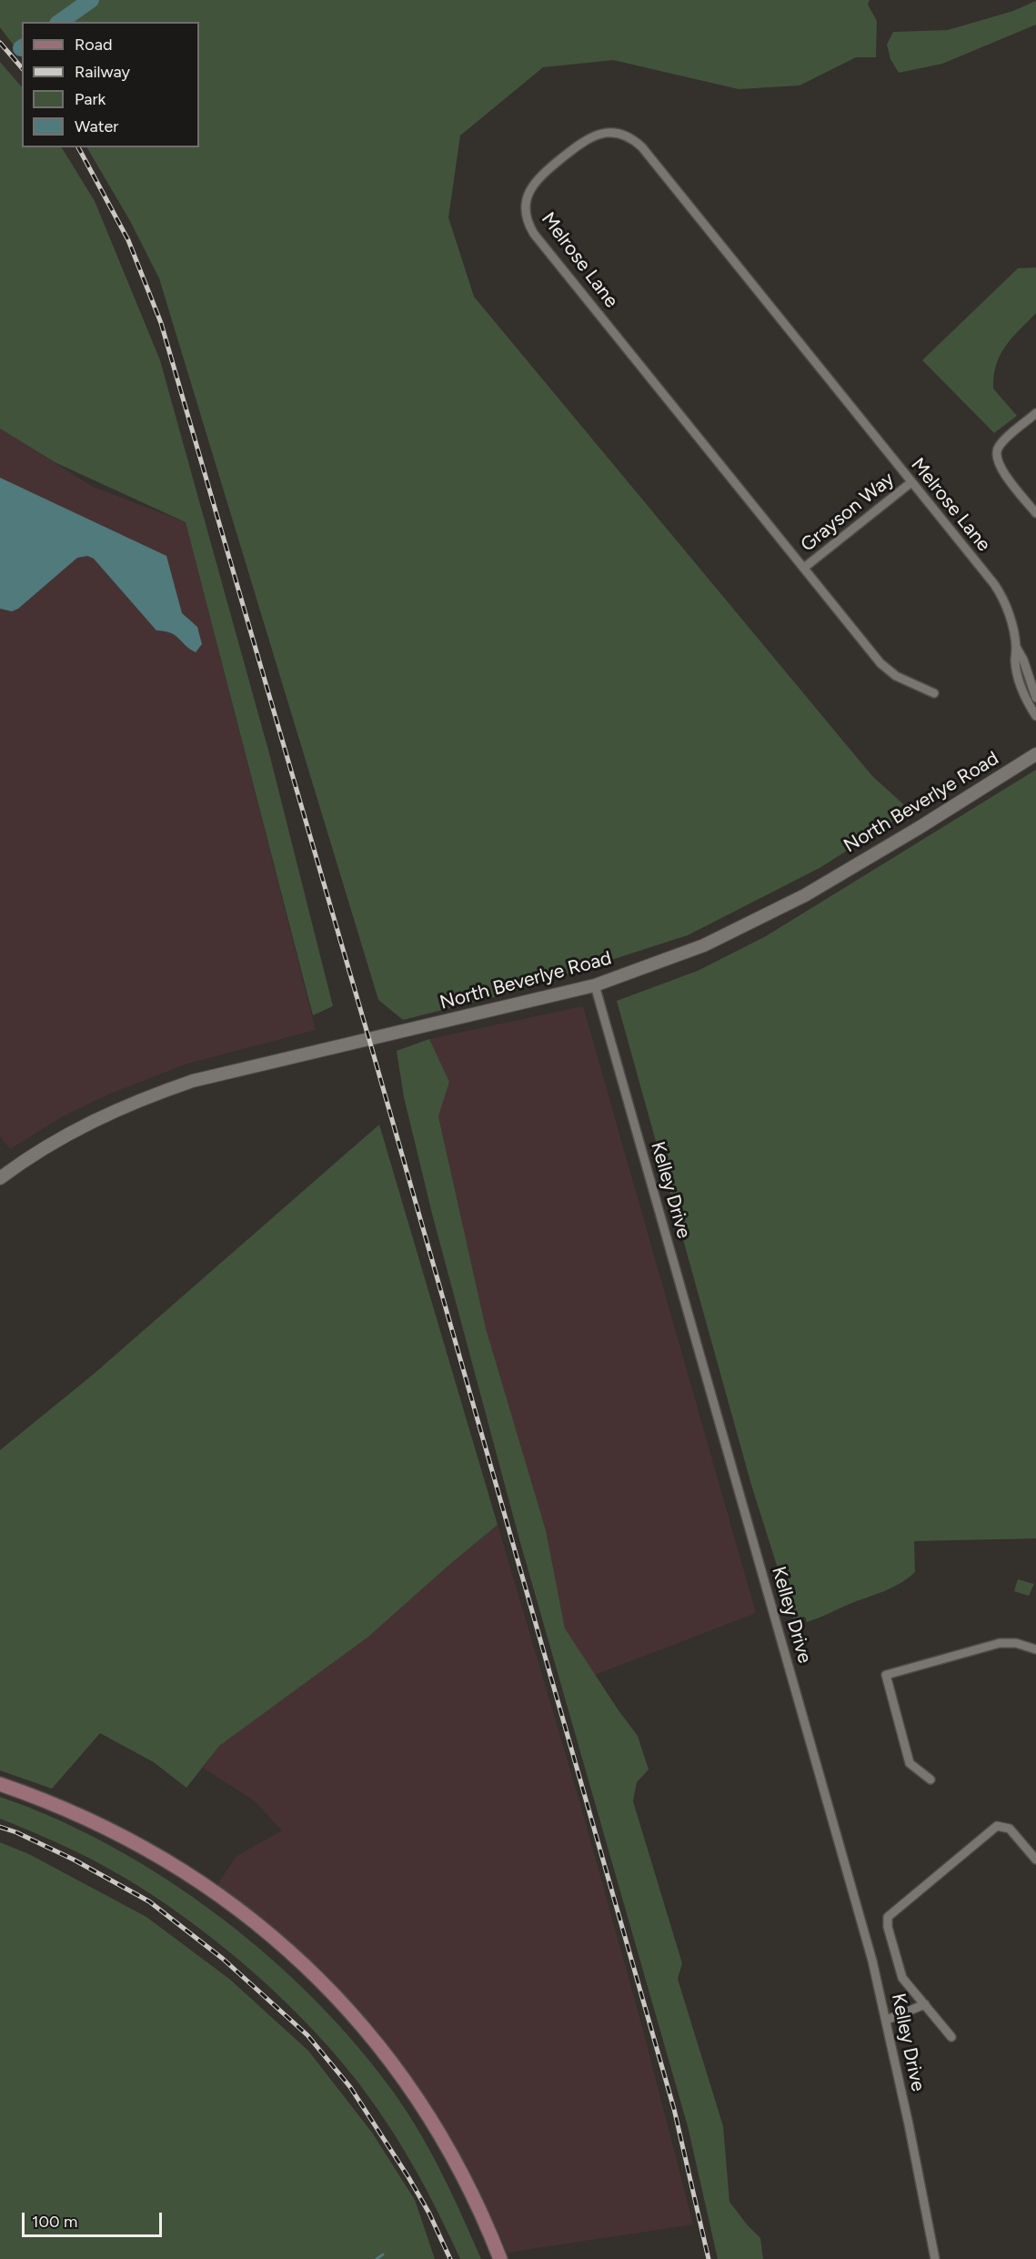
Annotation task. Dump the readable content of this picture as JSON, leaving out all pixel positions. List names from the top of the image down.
{
  "streets": {
    "street": [
      "Melrose Lane",
      "Grayson Way",
      "North Beverlye Road",
      "Kelley Drive"
    ]
  },
  "crossings": [
    ["Melrose Lane", "Grayson Way"],
    ["North Beverlye Road", "Kelley Drive"]
  ],
  "legend": [
    "Road",
    "Railway",
    "Park",
    "Water"
  ],
  "scale_bar": "100 m"
}
